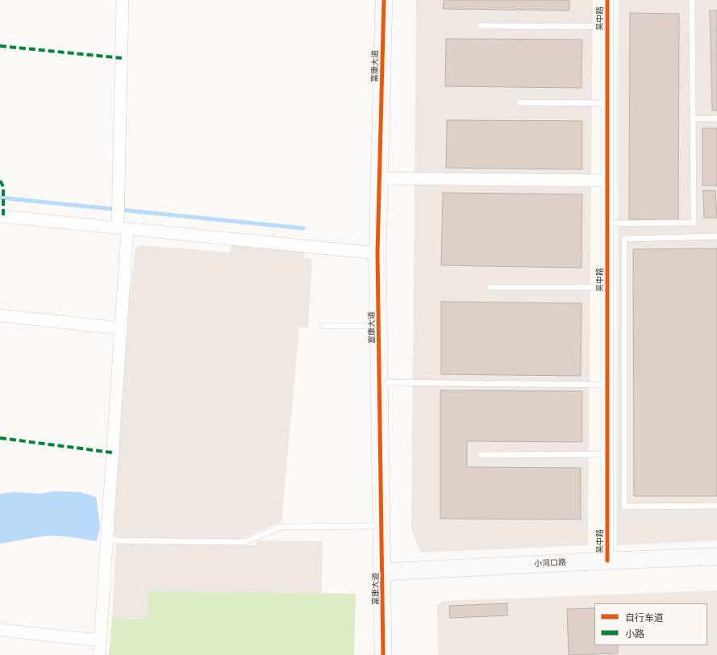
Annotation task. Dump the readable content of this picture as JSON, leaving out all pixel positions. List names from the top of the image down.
{
  "streets": {
    "street": ["吴中路", "富康大道", "小河口路"]
  },
  "crossings": [
    ["吴中路", "小河口路"],
    ["富康大道", "小河口路"]
  ],
  "legend": ["自行车道", "小路"]
}
